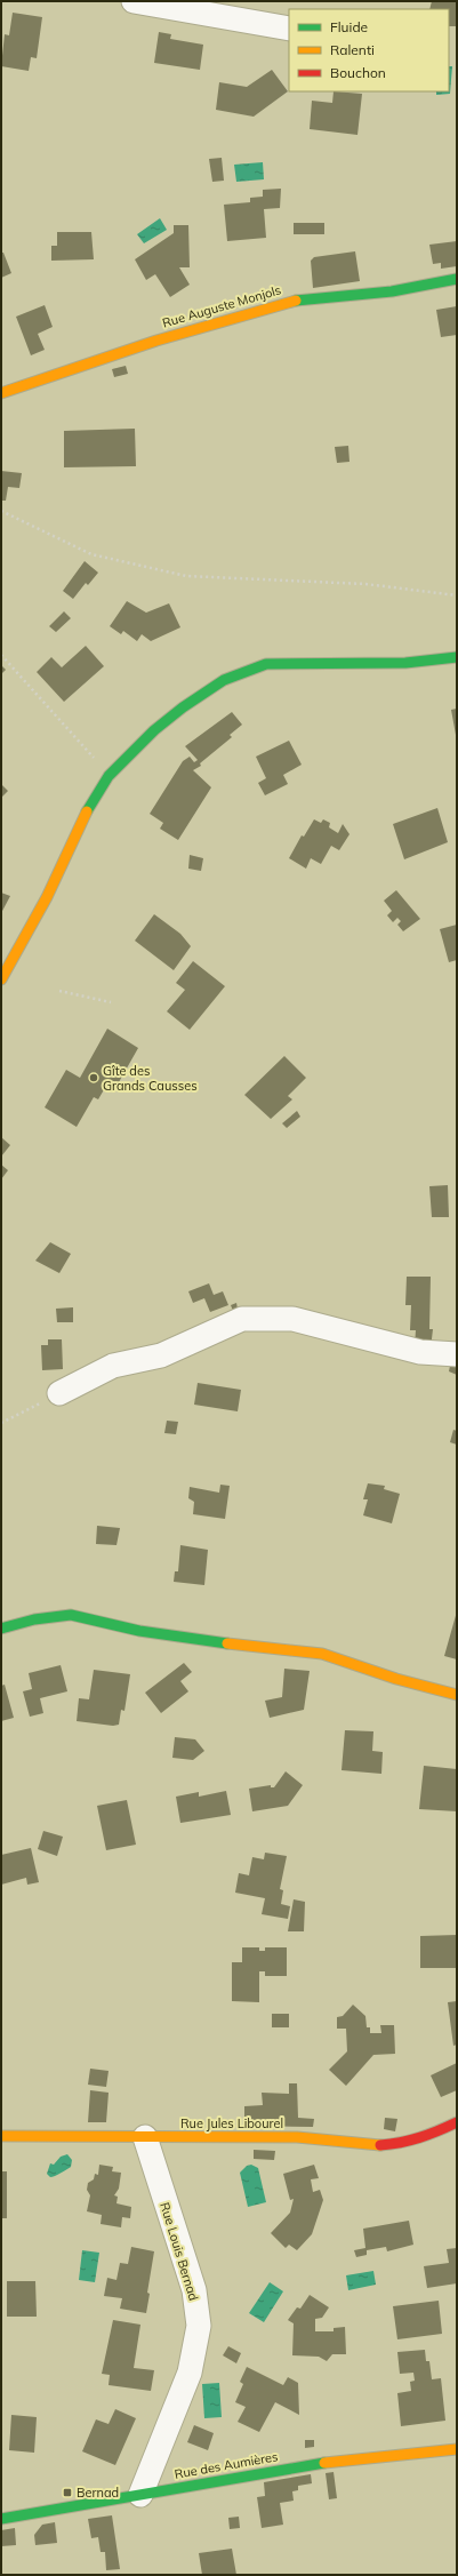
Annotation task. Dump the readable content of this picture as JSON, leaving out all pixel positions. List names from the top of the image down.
{
  "streets": {
    "street": [
      "Rue Auguste Monjols",
      "Rue Jules Libourel",
      "Rue Louis Bernad",
      "Rue des Aumières"
    ]
  },
  "crossings": [
    ["Rue Jules Libourel", "Rue Louis Bernad"],
    ["Rue Louis Bernad", "Rue des Aumières"]
  ],
  "places": {
    "other": ["Gîte des Grands Causses"],
    "transit": ["Bernad"]
  },
  "legend": ["Fluide", "Ralenti", "Bouchon"]
}
